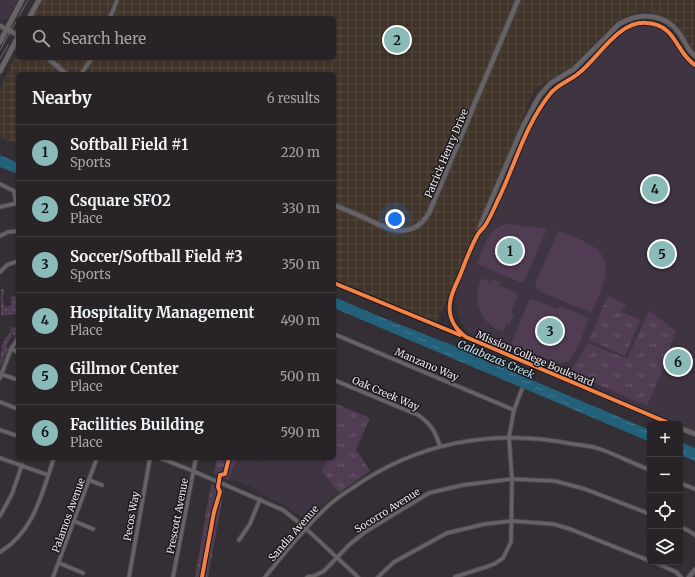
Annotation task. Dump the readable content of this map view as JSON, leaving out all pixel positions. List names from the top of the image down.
{
  "streets": {
    "street": [
      "Patrick Henry Drive",
      "Mission College Boulevard",
      "Manzano Way",
      "Oak Creek Way",
      "Socorro Avenue",
      "Palamos Avenue",
      "Pecos Way",
      "Prescott Avenue",
      "Sandia Avenue"
    ]
  },
  "crossings": [
    ["Oak Creek Way", "Sandia Avenue"]
  ],
  "water": ["Calabazas Creek"],
  "page": {
    "search": "Search here",
    "pins": [
      "2",
      "4",
      "1",
      "5",
      "3",
      "6"
    ],
    "heading": ["Nearby", "6 results"],
    "list": [
      {
        "mark": "1",
        "name": "Softball Field #1",
        "note": "Sports",
        "value": "220 m"
      },
      {
        "mark": "2",
        "name": "Csquare SFO2",
        "note": "Place",
        "value": "330 m"
      },
      {
        "mark": "3",
        "name": "Soccer/Softball Field #3",
        "note": "Sports",
        "value": "350 m"
      },
      {
        "mark": "4",
        "name": "Hospitality Management",
        "note": "Place",
        "value": "490 m"
      },
      {
        "mark": "5",
        "name": "Gillmor Center",
        "note": "Place",
        "value": "500 m"
      },
      {
        "mark": "6",
        "name": "Facilities Building",
        "note": "Place",
        "value": "590 m"
      }
    ],
    "map_buttons": ["+", "−"]
  }
}
